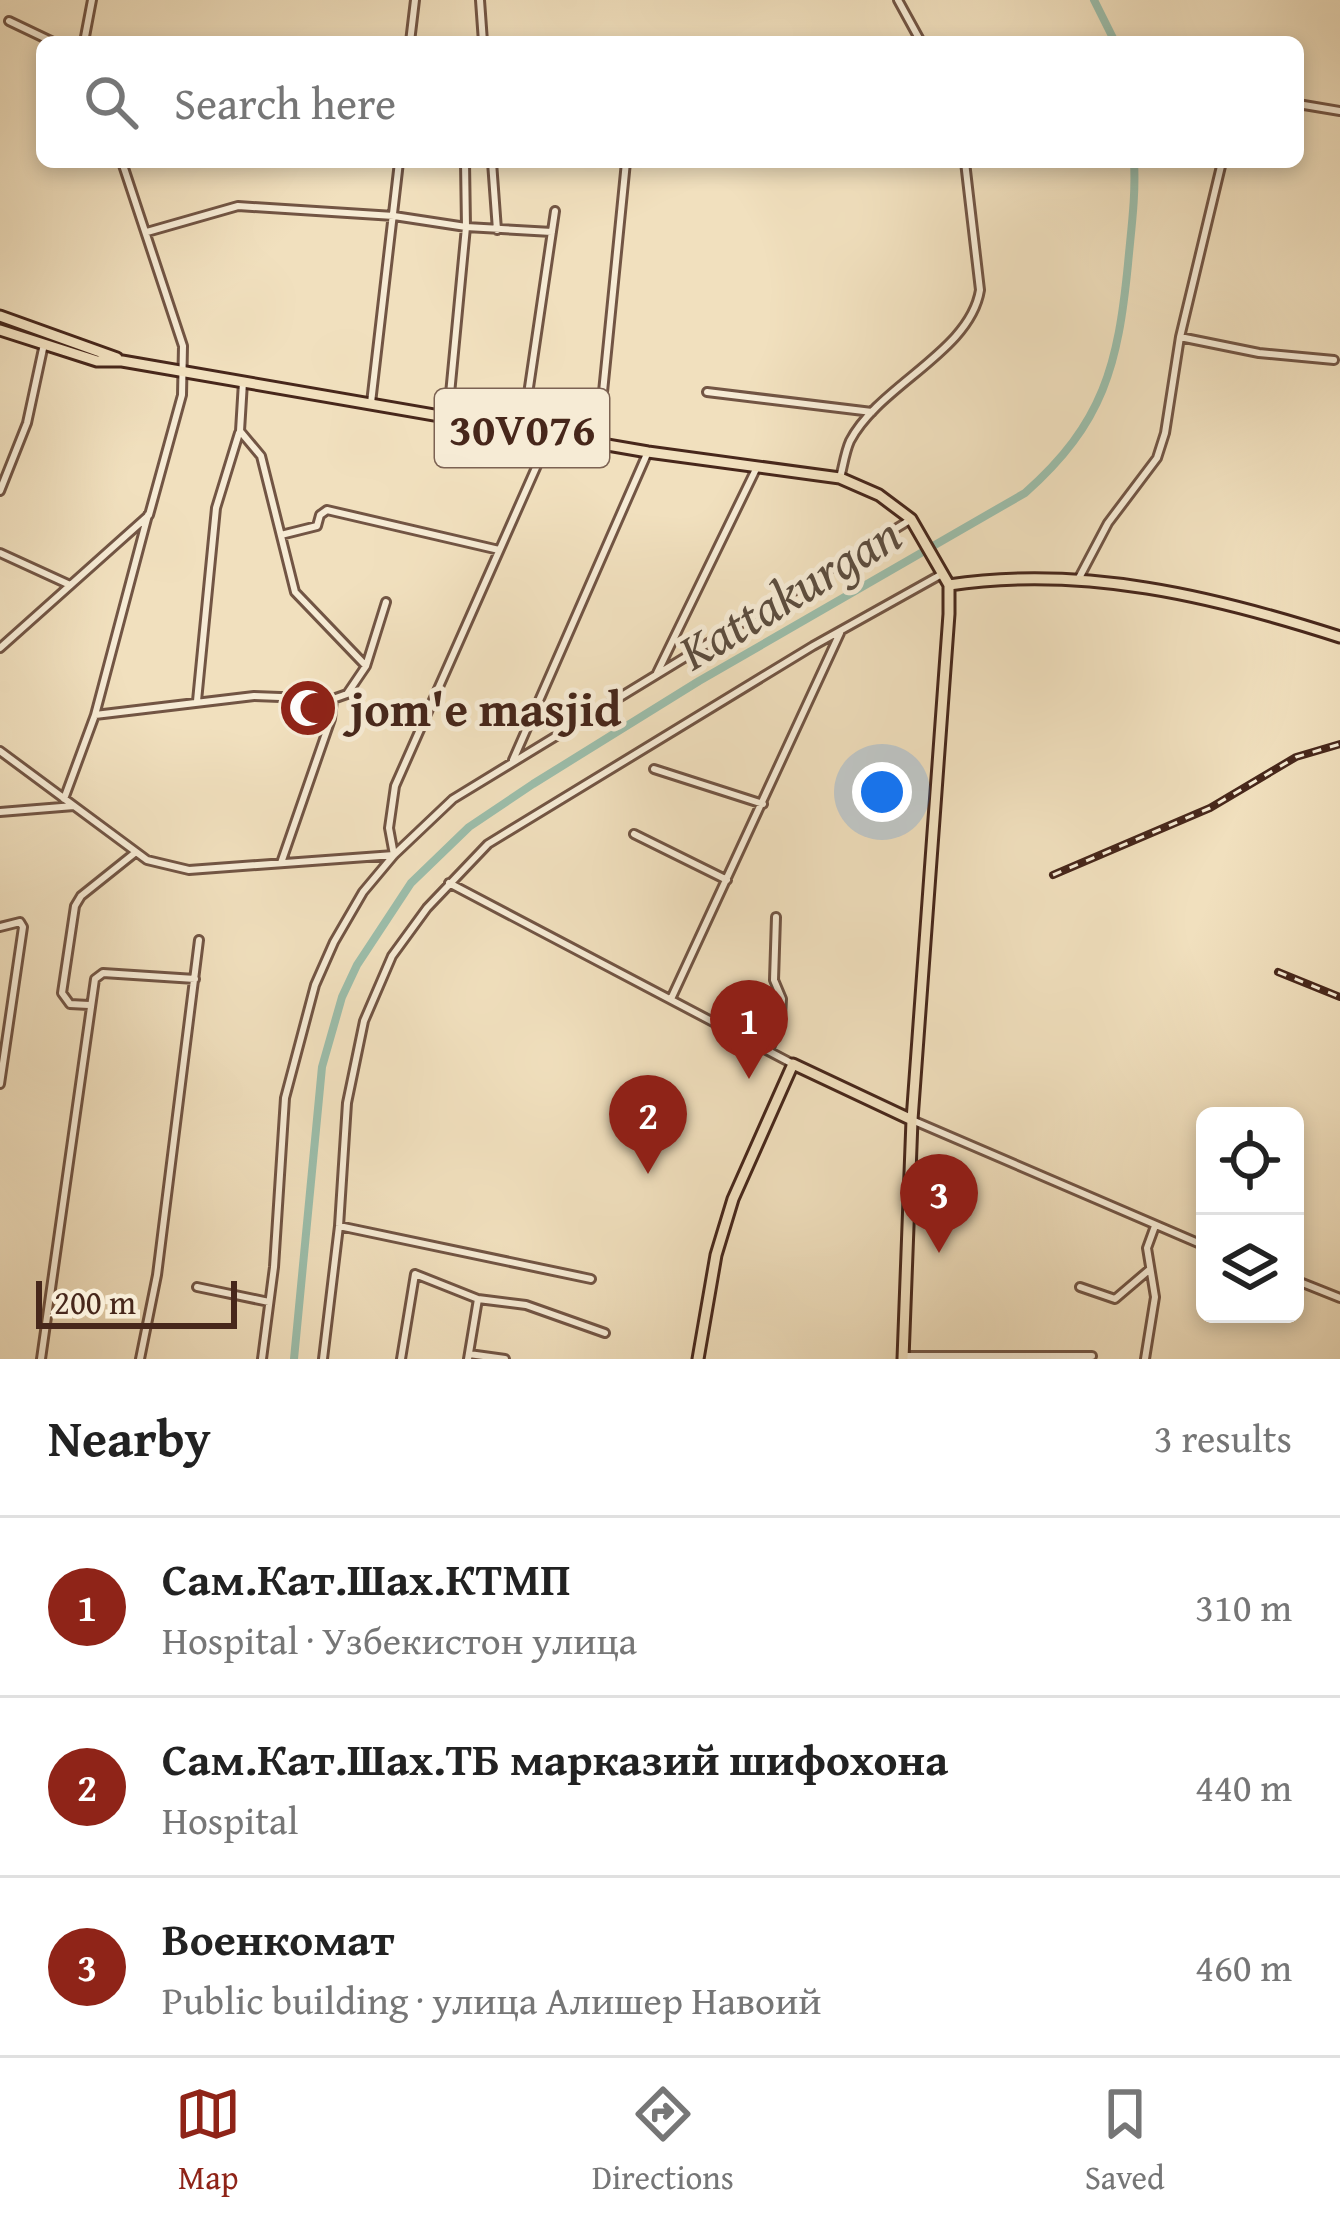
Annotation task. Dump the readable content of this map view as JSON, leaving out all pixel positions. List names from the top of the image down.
{
  "streets": {
    "main road": ["30V076"]
  },
  "water": ["Kattakurgan"],
  "places": {
    "mosque": ["jom'e masjid"]
  },
  "scale_bar": "200 m",
  "page": {
    "search": "Search here",
    "pins": ["1", "2", "3"],
    "scale": "200 m",
    "heading": ["Nearby", "3 results"],
    "list": [
      {
        "mark": "1",
        "name": "Сам.Кат.Шах.КТМП",
        "note": "Hospital · Узбекистон улица",
        "value": "310 m"
      },
      {
        "mark": "2",
        "name": "Сам.Кат.Шах.ТБ марказий шифохона",
        "note": "Hospital",
        "value": "440 m"
      },
      {
        "mark": "3",
        "name": "Военкомат",
        "note": "Public building · улица Алишер Навоий",
        "value": "460 m"
      }
    ],
    "nav": ["Map", "Directions", "Saved"]
  }
}
